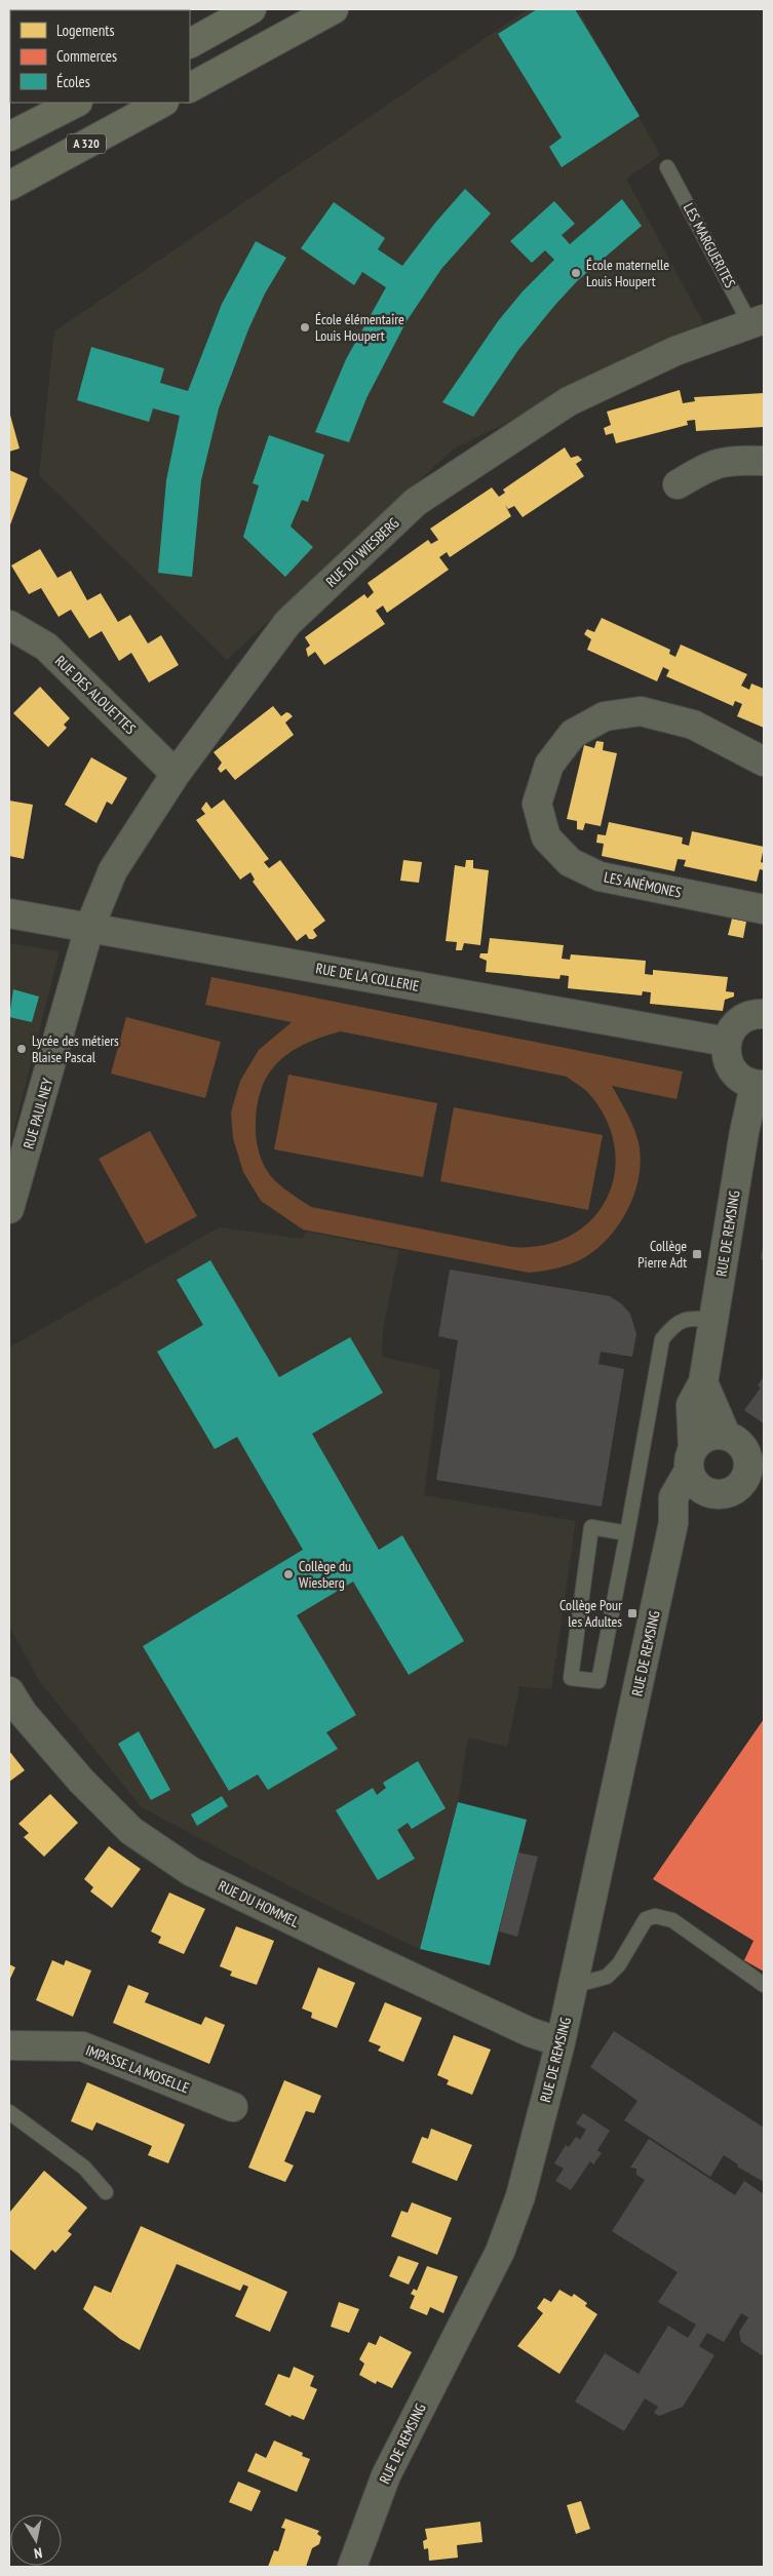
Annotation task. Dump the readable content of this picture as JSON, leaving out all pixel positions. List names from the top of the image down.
{
  "streets": {
    "highway": ["A 320"],
    "street": [
      "RUE DU WIESBERG",
      "RUE DES ALOUETTES",
      "LES ANÉMONES",
      "RUE DE LA COLLERIE",
      "RUE PAUL NEY",
      "RUE DE REMSING",
      "RUE DU HOMMEL",
      "IMPASSE LA MOSELLE"
    ],
    "lane": ["LES MARGUERITES"]
  },
  "crossings": [
    ["LES MARGUERITES", "RUE DU WIESBERG"],
    ["RUE DU WIESBERG", "RUE DES ALOUETTES"],
    ["RUE DU WIESBERG", "RUE DE LA COLLERIE"],
    ["RUE DU WIESBERG", "RUE PAUL NEY"],
    ["RUE DE LA COLLERIE", "RUE PAUL NEY"],
    ["RUE DE REMSING", "RUE DU HOMMEL"]
  ],
  "places": {
    "other": [
      "École maternelle Louis Houpert",
      "École élémentaire Louis Houpert",
      "Lycée des métiers Blaise Pascal",
      "Collège du Wiesberg"
    ],
    "transit": ["Collège Pierre Adt", "Collège Pour les Adultes"]
  },
  "legend": ["Logements", "Commerces", "Écoles"],
  "north": "bottom"
}
